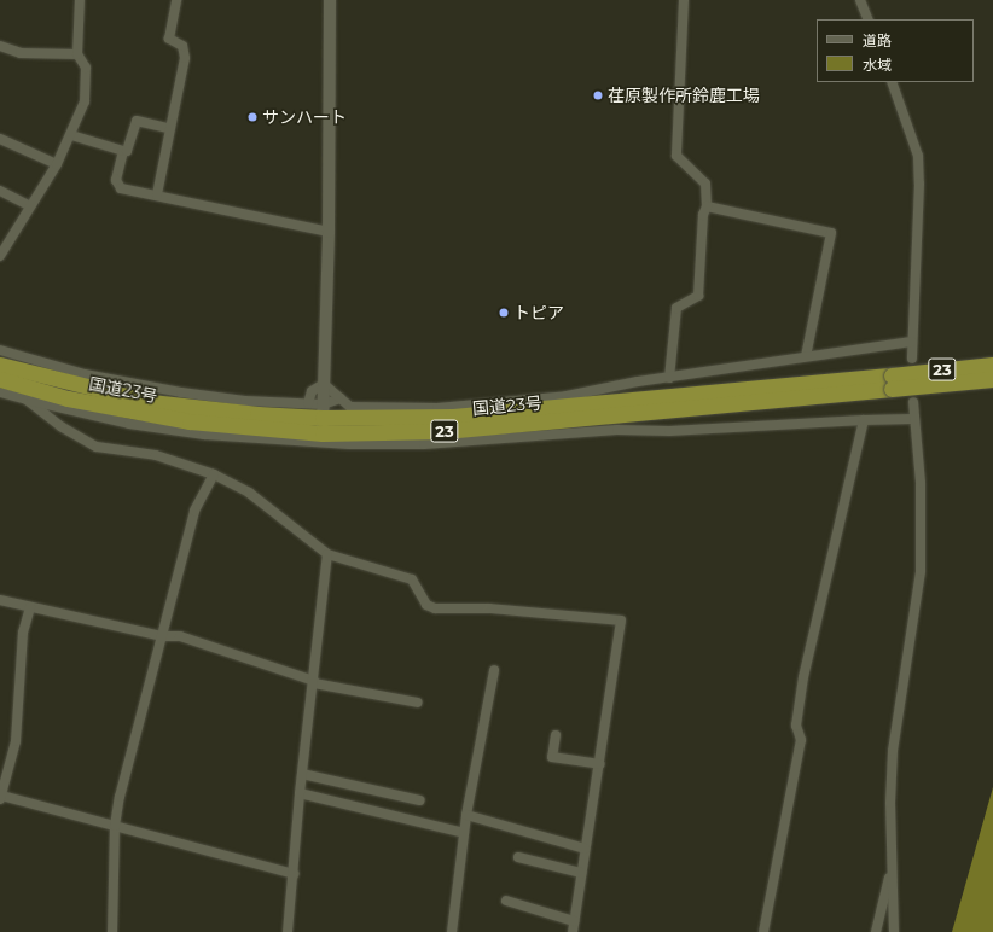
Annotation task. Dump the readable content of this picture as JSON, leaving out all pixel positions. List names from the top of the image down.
{
  "streets": {
    "highway": ["23", "国道23号"]
  },
  "places": ["荏原製作所鈴鹿工場", "サンハート", "トピア"],
  "legend": ["道路", "水域"]
}
